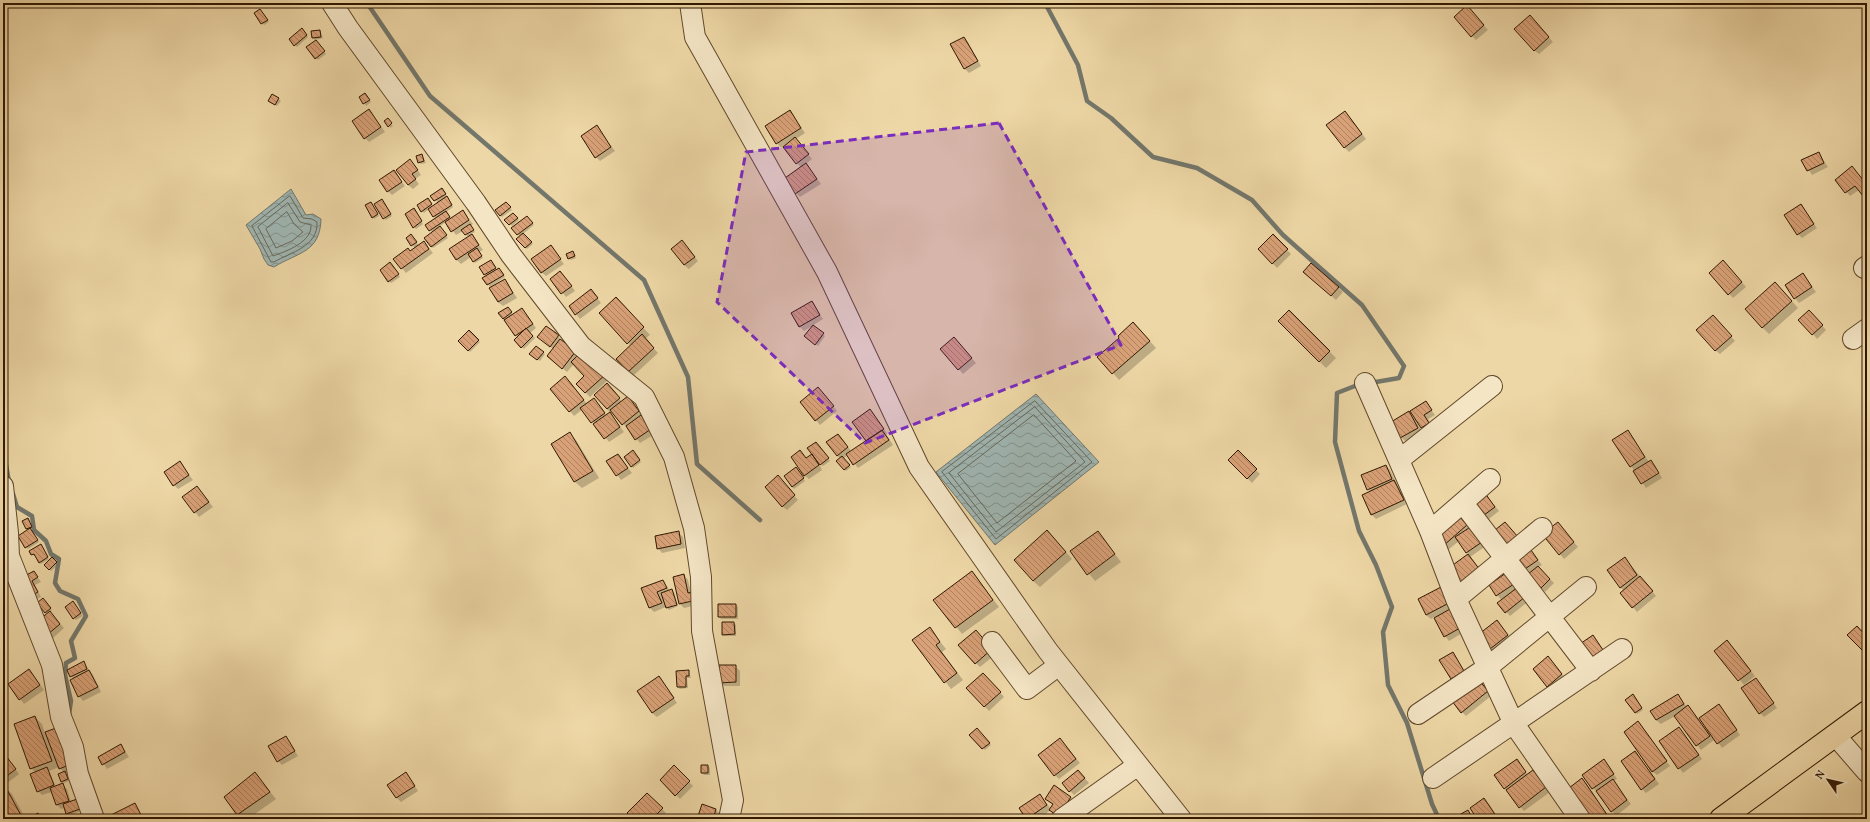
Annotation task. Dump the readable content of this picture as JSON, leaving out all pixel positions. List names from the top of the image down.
{
  "north": "top left"
}
